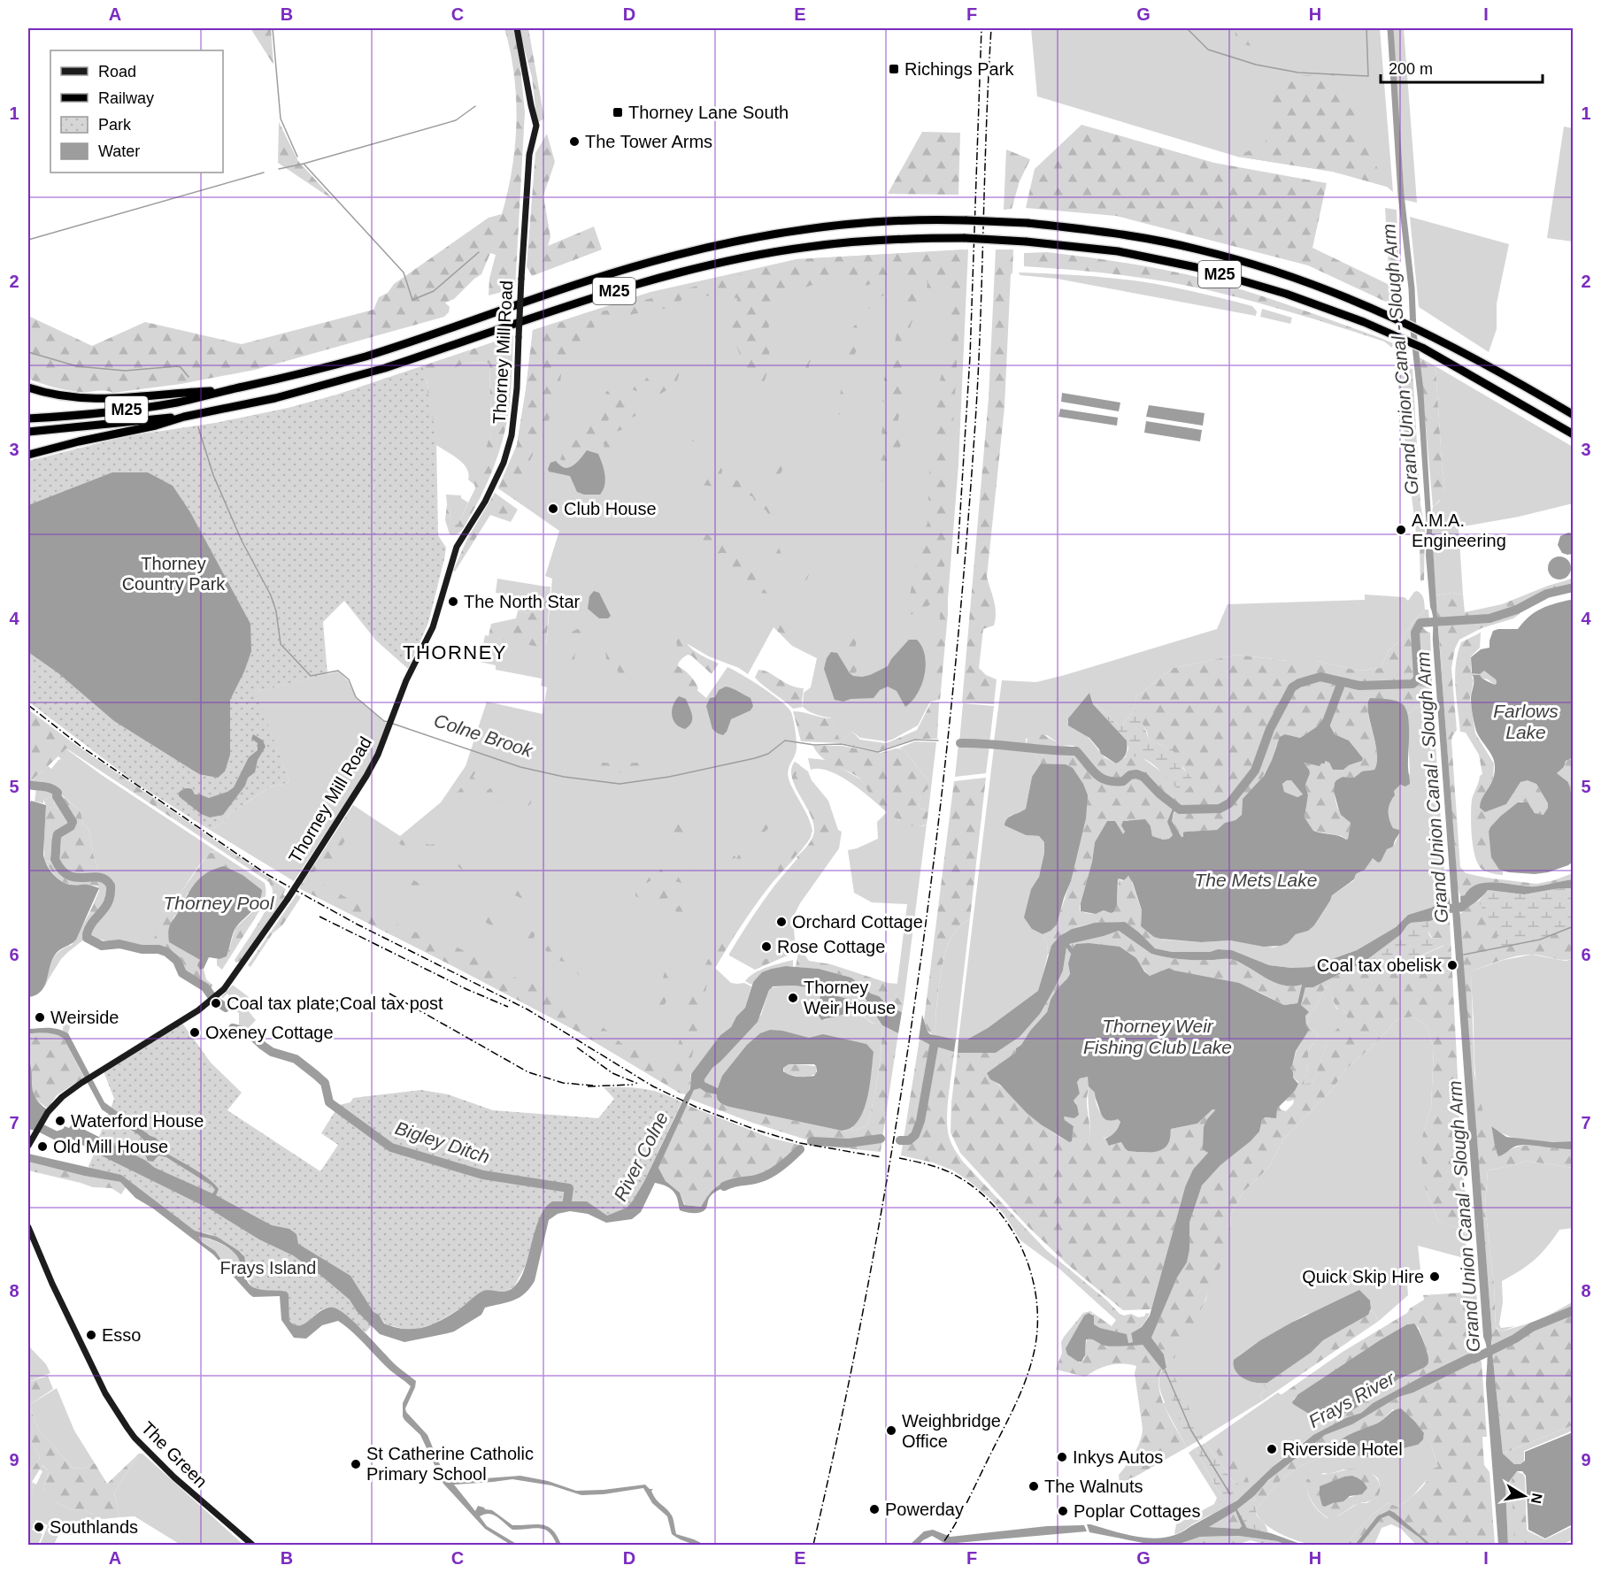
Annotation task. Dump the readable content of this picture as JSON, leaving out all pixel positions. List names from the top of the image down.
{
  "streets": {
    "highway": ["M25"],
    "street": ["Thorney Mill Road", "The Green"]
  },
  "districts": ["THORNEY"],
  "water": [
    "Grand Union Canal - Slough Arm",
    "Farlows Lake",
    "Colne Brook",
    "The Mets Lake",
    "Thorney Pool",
    "Thorney Weir Fishing Club Lake",
    "Bigley Ditch",
    "River Colne",
    "Frays River"
  ],
  "parks": ["Thorney Country Park", "Frays Island"],
  "places": {
    "transit": ["Richings Park", "Thorney Lane South"],
    "other": [
      "The Tower Arms",
      "Club House",
      "A.M.A. Engineering",
      "The North Star",
      "Orchard Cottage",
      "Rose Cottage",
      "Coal tax obelisk",
      "Thorney Weir House",
      "Coal tax plate;Coal tax post",
      "Weirside",
      "Oxeney Cottage",
      "Waterford House",
      "Old Mill House",
      "Quick Skip Hire",
      "Esso",
      "Weighbridge Office",
      "Riverside Hotel",
      "Inkys Autos",
      "St Catherine Catholic Primary School",
      "The Walnuts",
      "Powerday",
      "Poplar Cottages",
      "Southlands"
    ]
  },
  "legend": [
    "Road",
    "Railway",
    "Park",
    "Water"
  ],
  "scale_bar": "200 m",
  "north": "right",
  "grid": {
    "columns": [
      "A",
      "B",
      "C",
      "D",
      "E",
      "F",
      "G",
      "H",
      "I"
    ],
    "rows": [
      "1",
      "2",
      "3",
      "4",
      "5",
      "6",
      "7",
      "8",
      "9"
    ]
  }
}
